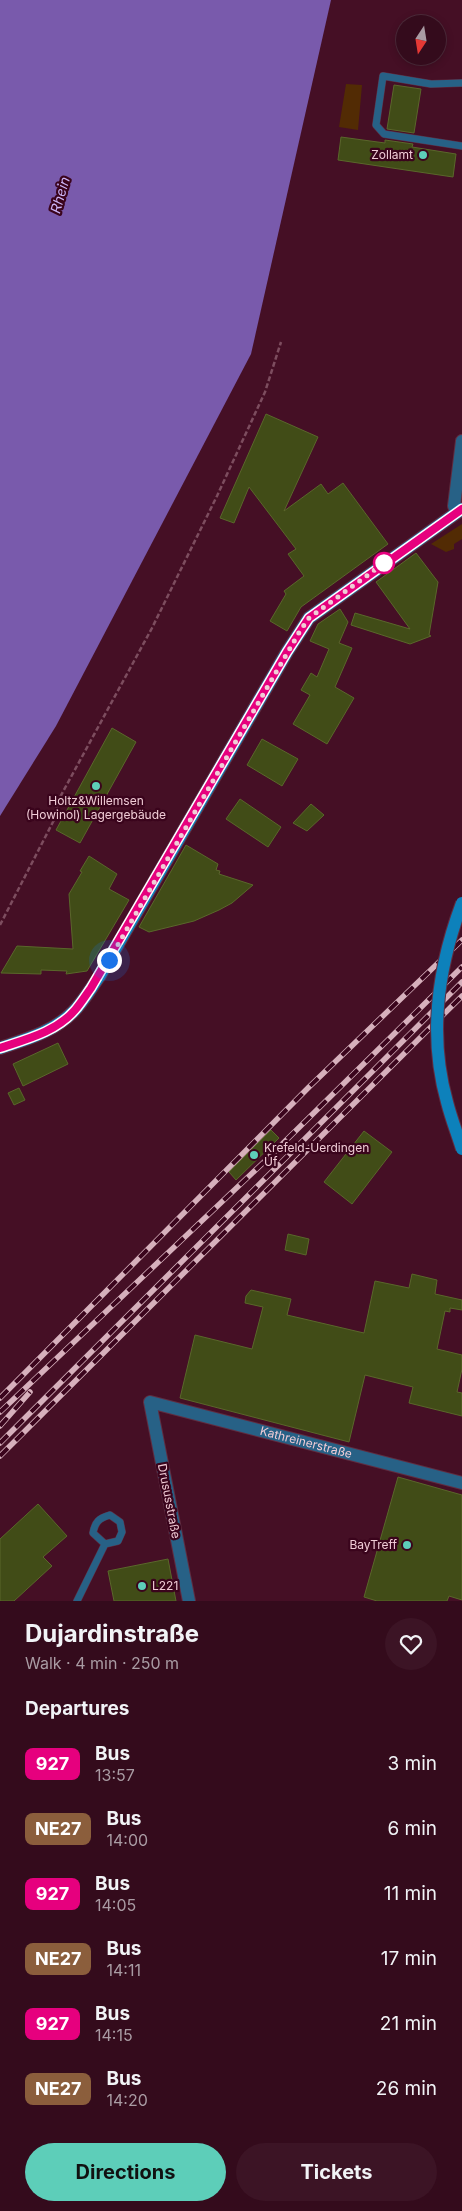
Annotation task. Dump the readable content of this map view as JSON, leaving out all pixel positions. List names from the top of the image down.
{
  "streets": {
    "street": ["Kathreinerstraße", "Drususstraße"]
  },
  "crossings": [
    ["Kathreinerstraße", "Drususstraße"]
  ],
  "water": ["Rhein"],
  "places": [
    "Zollamt",
    "Holtz&Willemsen (Howinol) Lagergebäude",
    "Krefeld-Uerdingen Uf",
    "BayTreff",
    "L221"
  ],
  "lines": ["bus line 927"],
  "north": "bottom",
  "page": {
    "heading": [
      ["Dujardinstraße", "Walk · 4 min · 250 m"],
      "Departures"
    ],
    "list": [
      {
        "mark": "927",
        "name": "Bus",
        "note": "13:57",
        "value": "3 min"
      },
      {
        "mark": "NE27",
        "name": "Bus",
        "note": "14:00",
        "value": "6 min"
      },
      {
        "mark": "927",
        "name": "Bus",
        "note": "14:05",
        "value": "11 min"
      },
      {
        "mark": "NE27",
        "name": "Bus",
        "note": "14:11",
        "value": "17 min"
      },
      {
        "mark": "927",
        "name": "Bus",
        "note": "14:15",
        "value": "21 min"
      },
      {
        "mark": "NE27",
        "name": "Bus",
        "note": "14:20",
        "value": "26 min"
      }
    ],
    "buttons": ["Directions", "Tickets"]
  }
}
